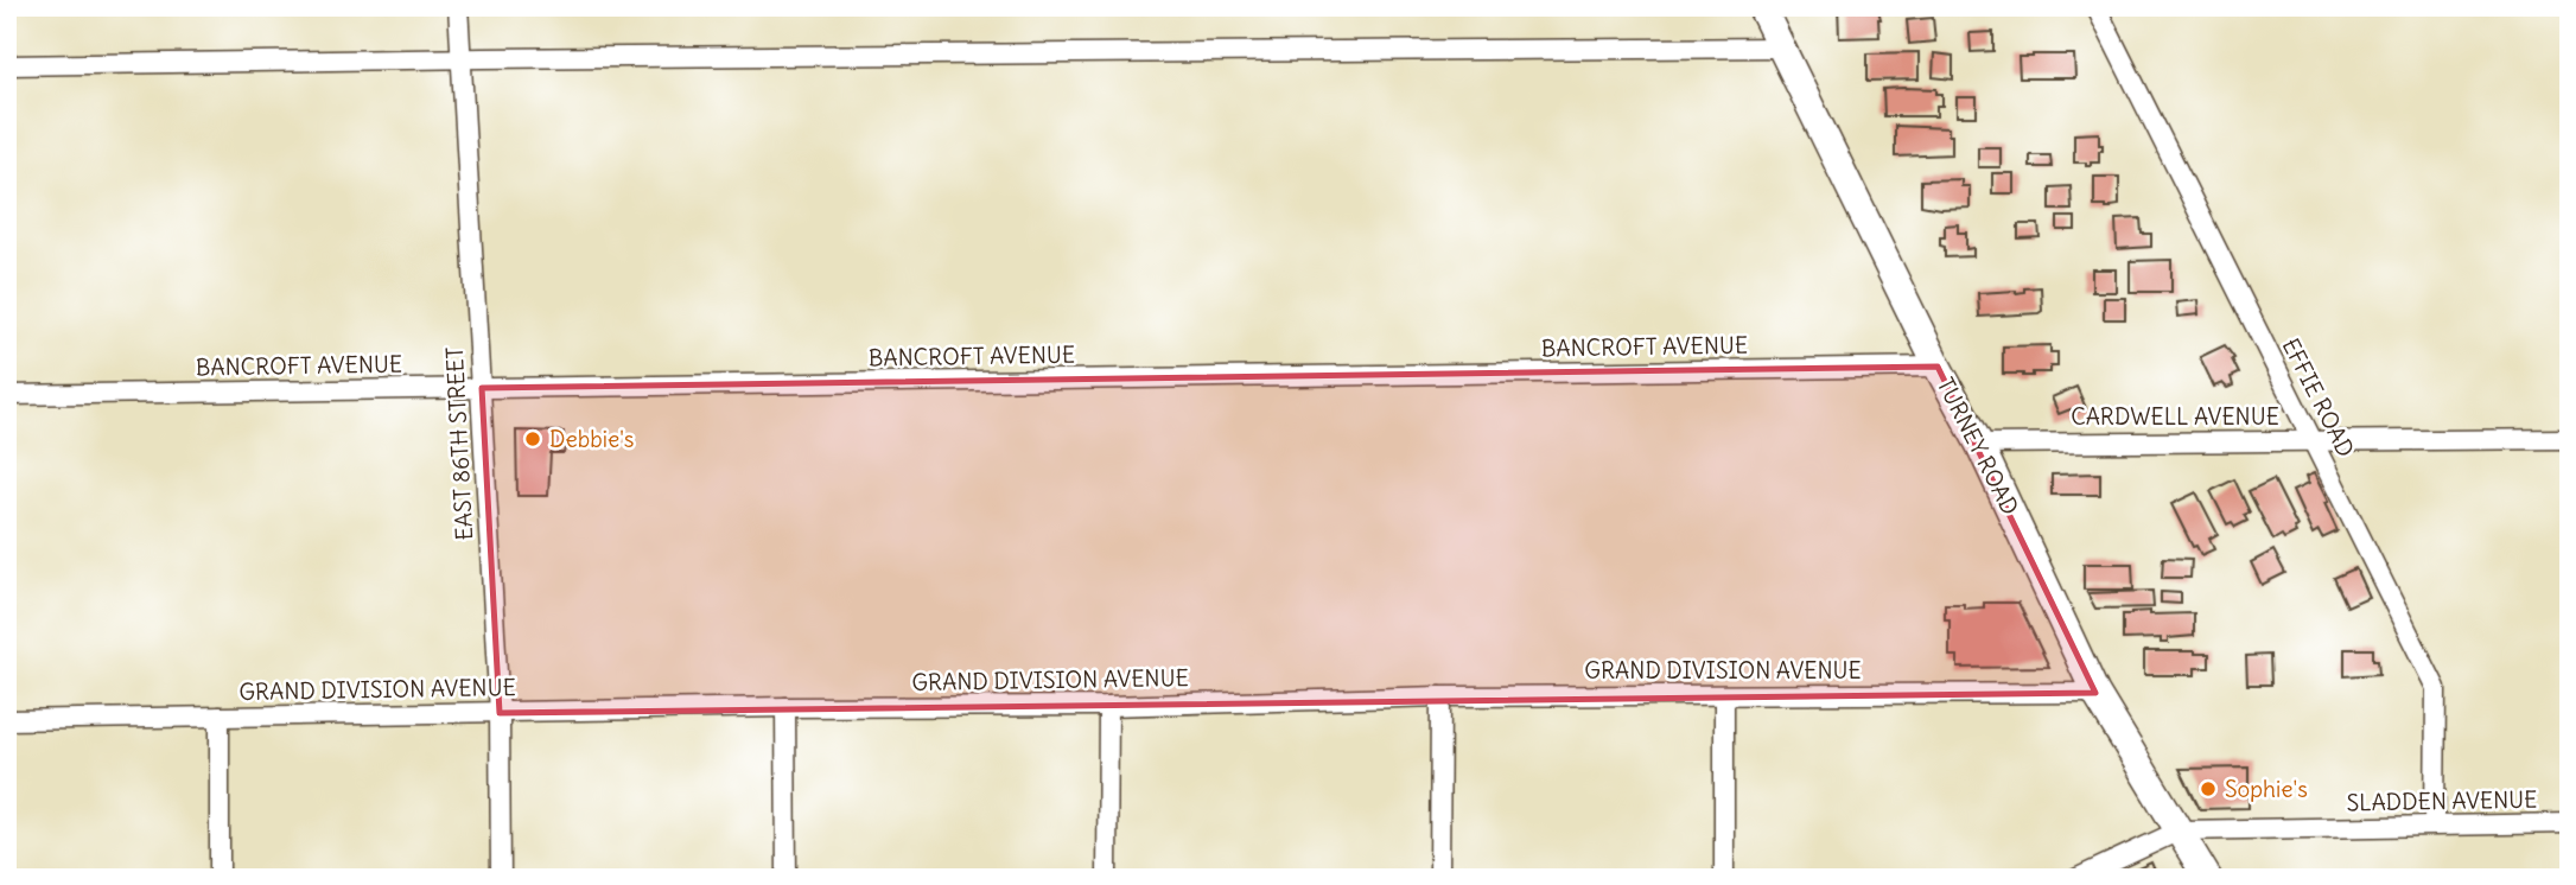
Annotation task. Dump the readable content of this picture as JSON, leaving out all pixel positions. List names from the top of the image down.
{
  "streets": {
    "main road": ["TURNEY ROAD"],
    "street": [
      "BANCROFT AVENUE",
      "EFFIE ROAD",
      "CARDWELL AVENUE",
      "EAST 86TH STREET",
      "GRAND DIVISION AVENUE",
      "SLADDEN AVENUE"
    ]
  },
  "crossings": [
    ["BANCROFT AVENUE", "EAST 86TH STREET"],
    ["BANCROFT AVENUE", "TURNEY ROAD"],
    ["EFFIE ROAD", "CARDWELL AVENUE"],
    ["EFFIE ROAD", "SLADDEN AVENUE"],
    ["CARDWELL AVENUE", "TURNEY ROAD"],
    ["EAST 86TH STREET", "GRAND DIVISION AVENUE"],
    ["TURNEY ROAD", "GRAND DIVISION AVENUE"],
    ["TURNEY ROAD", "SLADDEN AVENUE"]
  ],
  "places": ["Debbie's", "Sophie's"]
}
